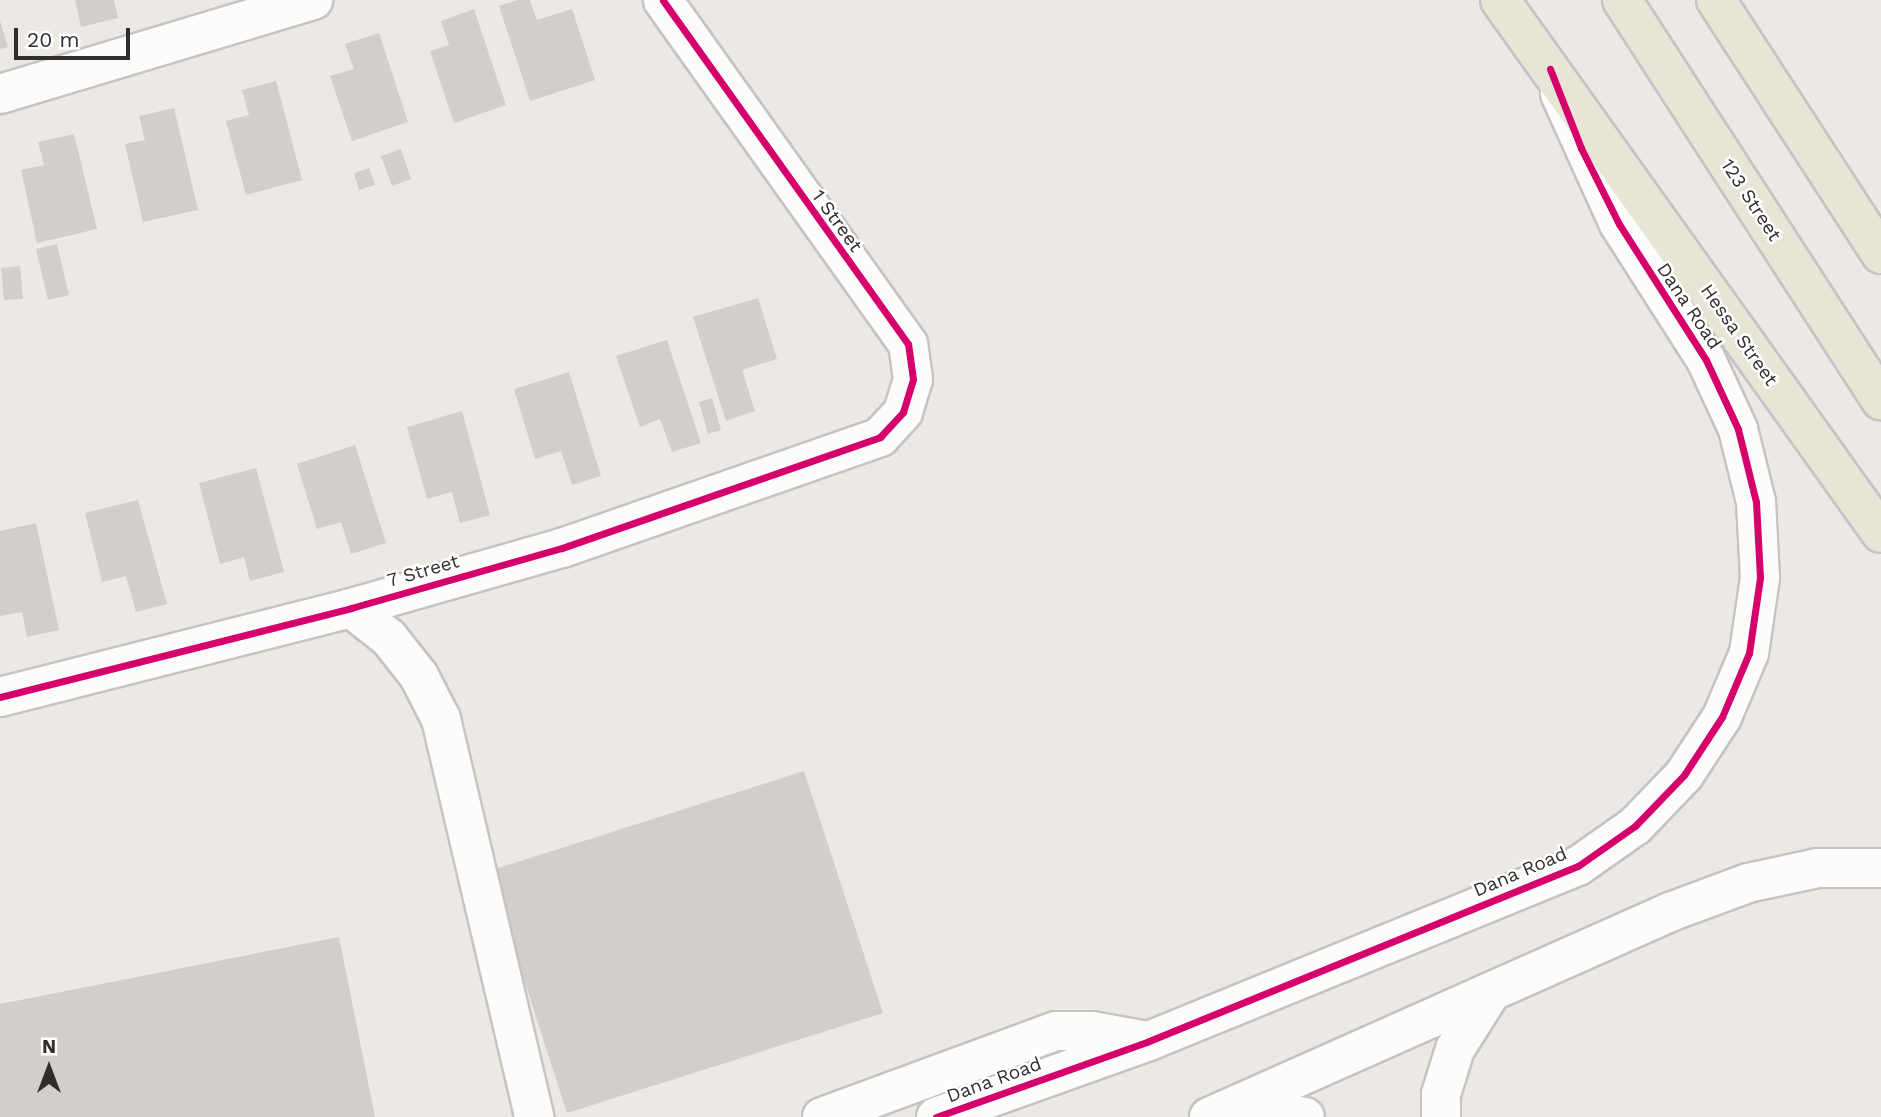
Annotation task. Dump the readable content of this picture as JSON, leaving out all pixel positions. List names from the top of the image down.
{
  "streets": {
    "main road": ["123 Street", "Hessa Street"],
    "street": ["1 Street", "Dana Road", "7 Street"]
  },
  "crossings": [
    ["1 Street", "7 Street"],
    ["Dana Road", "Hessa Street"]
  ],
  "scale_bar": "20 m",
  "north": "top"
}
